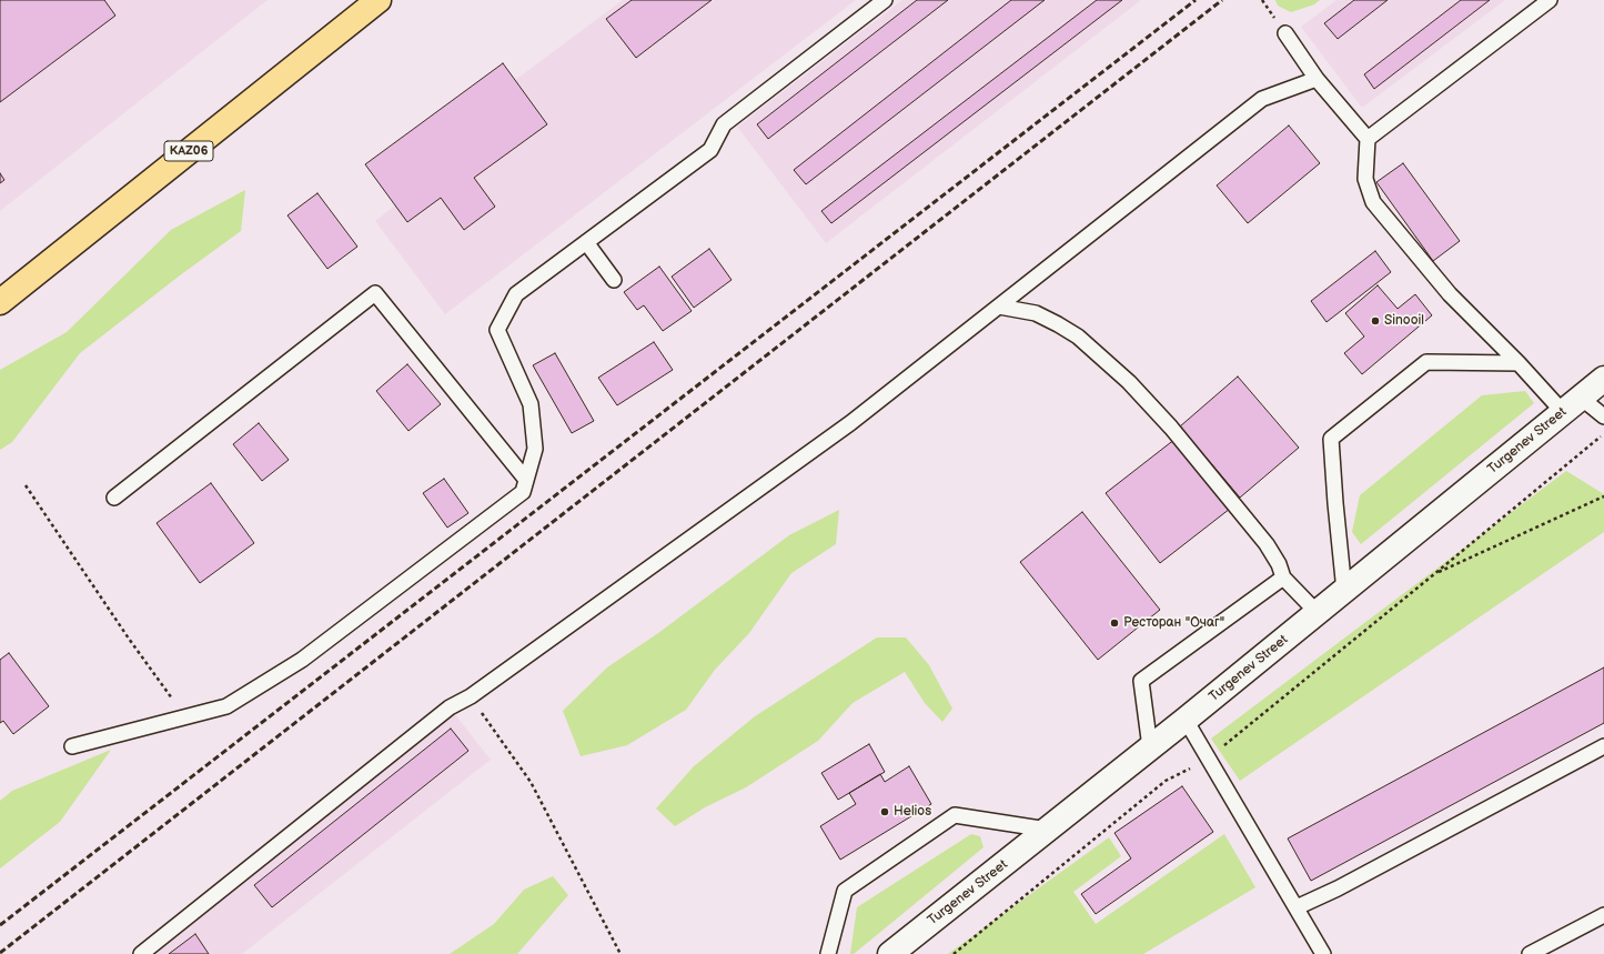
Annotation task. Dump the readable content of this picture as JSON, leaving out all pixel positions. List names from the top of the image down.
{
  "streets": {
    "highway": ["KАZ06"],
    "main road": ["Turgenev Street"]
  },
  "places": ["Sinooil", "Ресторан \"Очаг\"", "Helios"]
}
